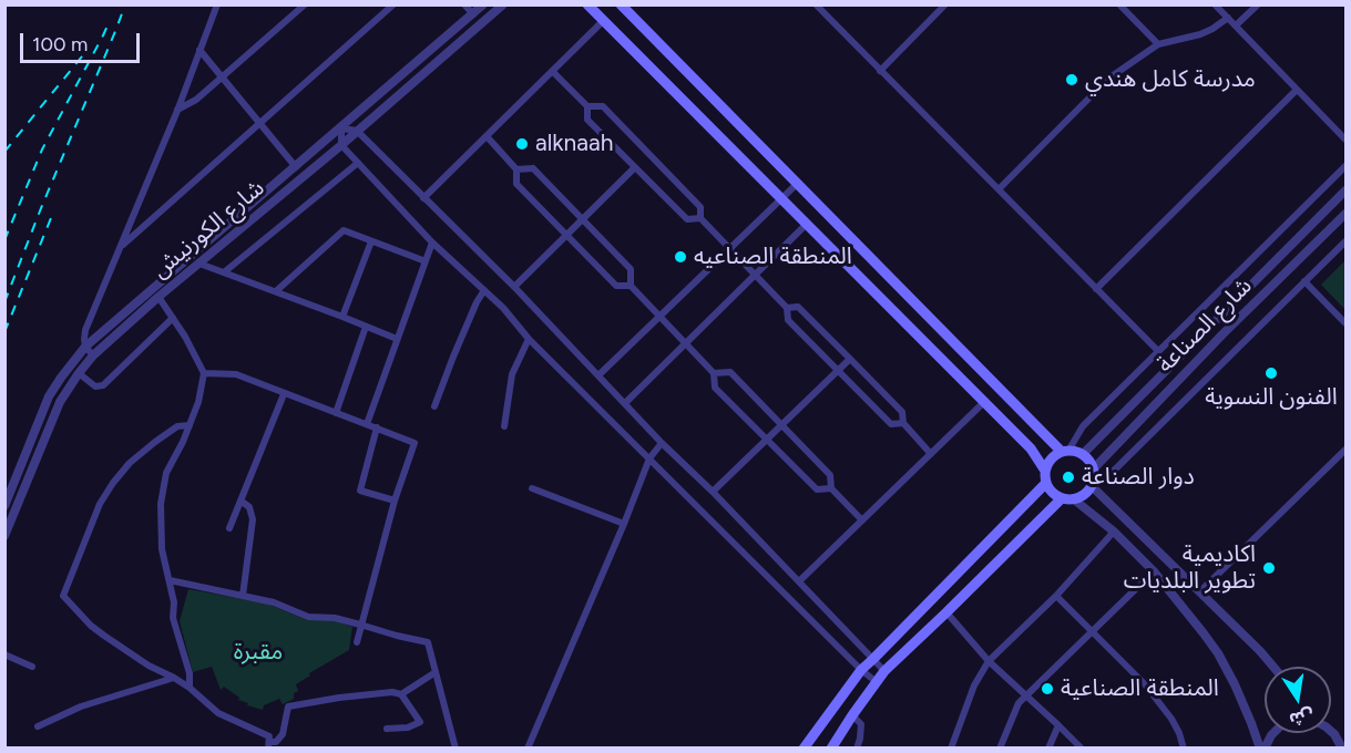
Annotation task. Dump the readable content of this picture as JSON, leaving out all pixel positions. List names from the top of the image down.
{
  "streets": {
    "street": ["شارع الكورنيش", "شارع الصناعة"]
  },
  "parks": ["مقبرة"],
  "places": [
    "مدرسة كامل هندي",
    "alknaah",
    "المنطقة الصناعيه",
    "الفنون النسوية",
    "دوار الصناعة",
    "اكاديمية تطوير البلديات",
    "المنطقة الصناعية"
  ],
  "scale_bar": "100 m",
  "north": "bottom"
}
